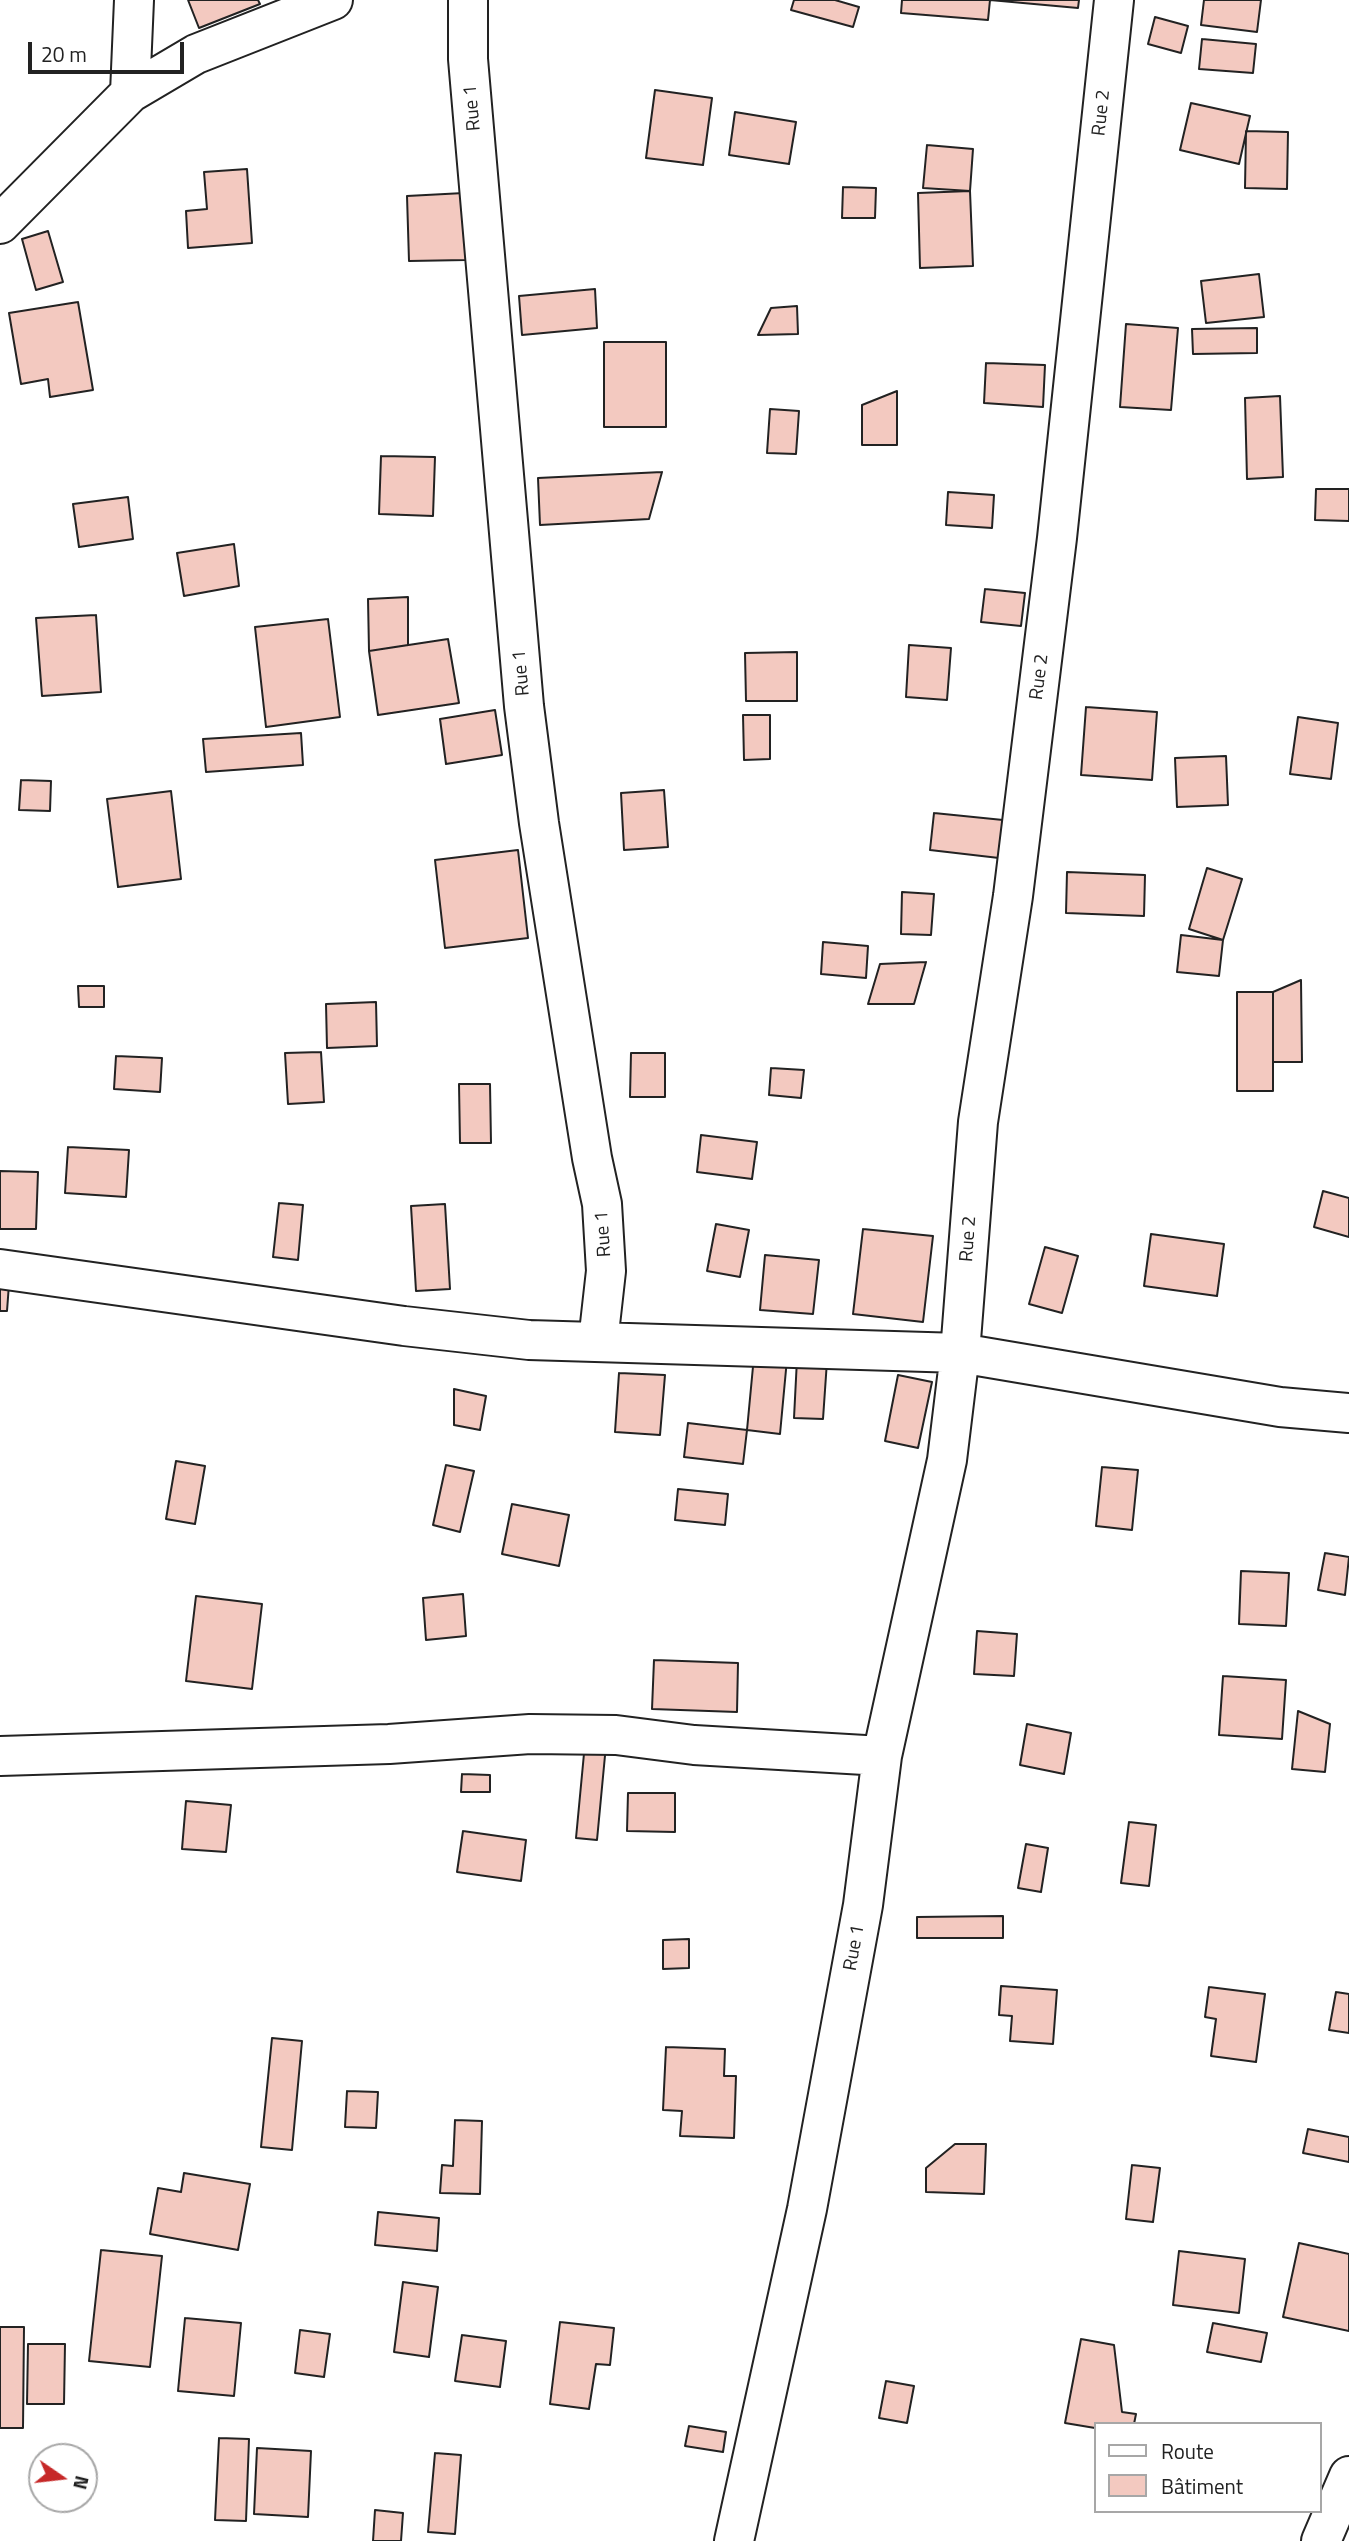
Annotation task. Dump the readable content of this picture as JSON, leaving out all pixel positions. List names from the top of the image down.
{
  "streets": {
    "street": ["Rue 1", "Rue 2"]
  },
  "crossings": [
    ["Rue 1", "Rue 2"]
  ],
  "legend": ["Route", "Bâtiment"],
  "scale_bar": "20 m",
  "north": "right"
}
